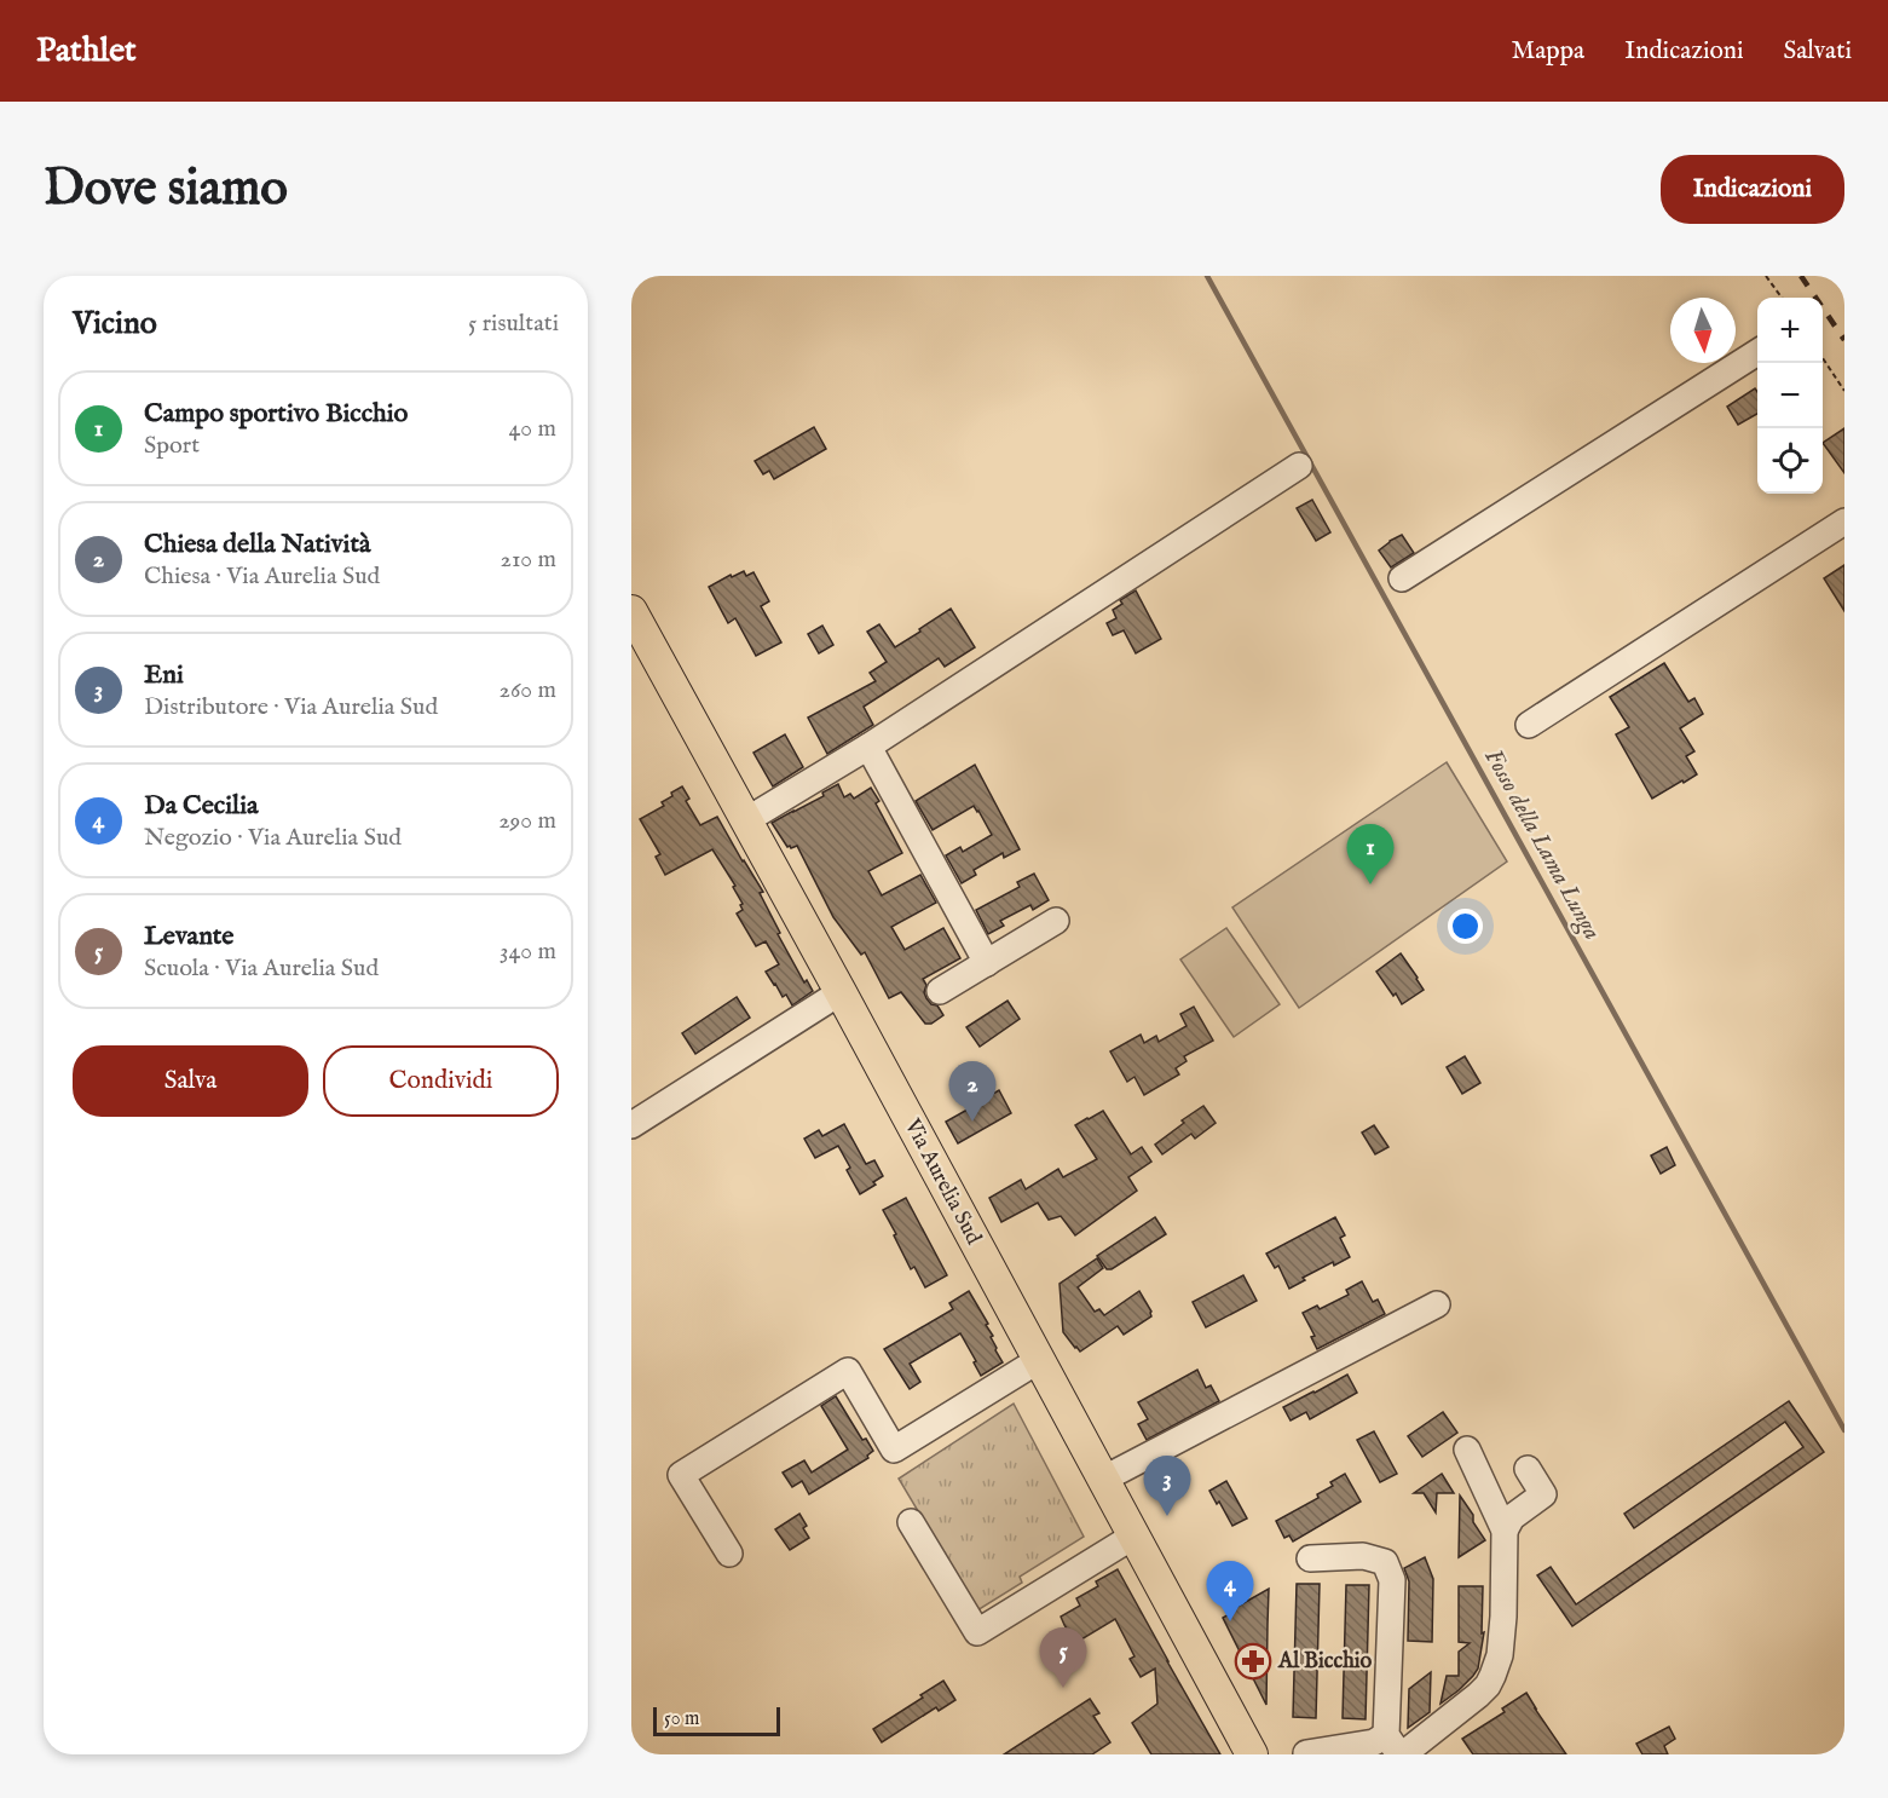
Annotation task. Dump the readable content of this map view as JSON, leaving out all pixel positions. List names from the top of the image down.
{
  "streets": {
    "main road": ["Via Aurelia Sud"]
  },
  "water": ["Fosso della Lama Lunga"],
  "places": {
    "pharmacy": ["Al Bicchio"]
  },
  "scale_bar": "50 m",
  "north": "bottom",
  "page": {
    "header": "Pathlet",
    "nav": ["Mappa", "Indicazioni", "Salvati"],
    "buttons": [
      "Indicazioni",
      ["Salva", "Condividi"]
    ],
    "title": "Dove siamo",
    "heading": ["Vicino", "5 risultati"],
    "map_buttons": ["+", "−"],
    "list": [
      {
        "mark": "1",
        "name": "Campo sportivo Bicchio",
        "note": "Sport",
        "value": "40 m"
      },
      {
        "mark": "2",
        "name": "Chiesa della Natività",
        "note": "Chiesa · Via Aurelia Sud",
        "value": "210 m"
      },
      {
        "mark": "3",
        "name": "Eni",
        "note": "Distributore · Via Aurelia Sud",
        "value": "260 m"
      },
      {
        "mark": "4",
        "name": "Da Cecilia",
        "note": "Negozio · Via Aurelia Sud",
        "value": "290 m"
      },
      {
        "mark": "5",
        "name": "Levante",
        "note": "Scuola · Via Aurelia Sud",
        "value": "340 m"
      }
    ],
    "pins": [
      "1",
      "2",
      "3",
      "4",
      "5"
    ],
    "scale": "50 m"
  }
}
